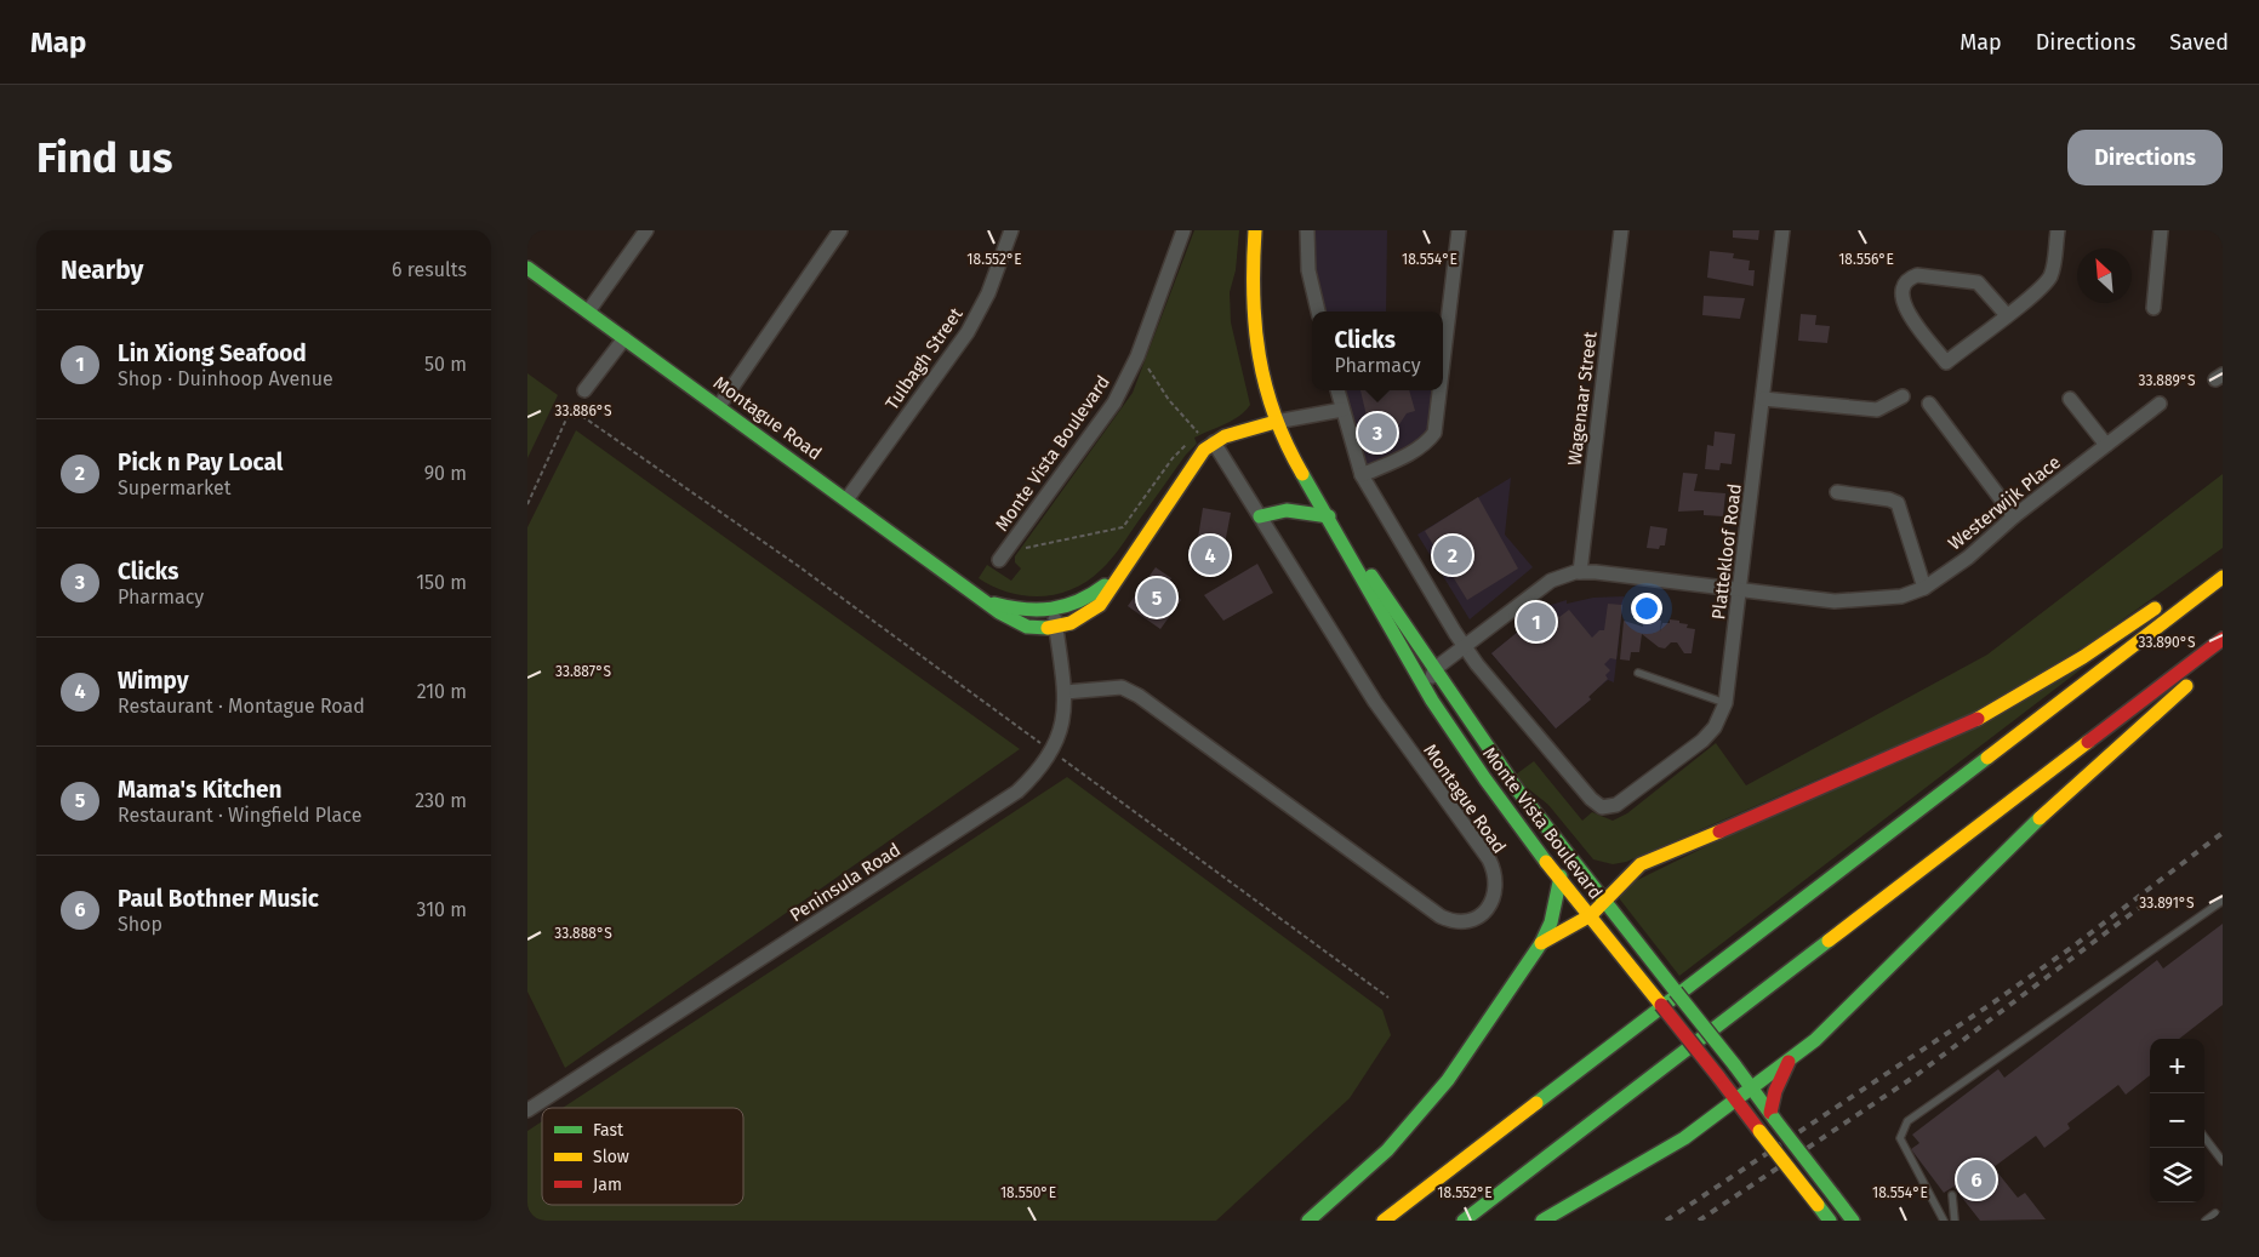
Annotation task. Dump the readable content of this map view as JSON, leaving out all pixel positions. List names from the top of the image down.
{
  "streets": {
    "main road": ["Montague Road", "Monte Vista Boulevard"],
    "street": [
      "Tulbagh Street",
      "Wagenaar Street",
      "Westerwijk Place",
      "Plattekloof Road",
      "Peninsula Road"
    ]
  },
  "crossings": [
    ["Tulbagh Street", "Montague Road"],
    ["Wagenaar Street", "Westerwijk Place"],
    ["Montague Road", "Peninsula Road"],
    ["Westerwijk Place", "Plattekloof Road"]
  ],
  "legend": ["Fast", "Slow", "Jam"],
  "north": "top left",
  "page": {
    "header": "Map",
    "nav": ["Map", "Directions", "Saved"],
    "buttons": "Directions",
    "title": "Find us",
    "heading": ["Nearby", "6 results"],
    "list": [
      {
        "mark": "1",
        "name": "Lin Xiong Seafood",
        "note": "Shop · Duinhoop Avenue",
        "value": "50 m"
      },
      {
        "mark": "2",
        "name": "Pick n Pay Local",
        "note": "Supermarket",
        "value": "90 m"
      },
      {
        "mark": "3",
        "name": "Clicks",
        "note": "Pharmacy",
        "value": "150 m"
      },
      {
        "mark": "4",
        "name": "Wimpy",
        "note": "Restaurant · Montague Road",
        "value": "210 m"
      },
      {
        "mark": "5",
        "name": "Mama's Kitchen",
        "note": "Restaurant · Wingfield Place",
        "value": "230 m"
      },
      {
        "mark": "6",
        "name": "Paul Bothner Music",
        "note": "Shop",
        "value": "310 m"
      }
    ],
    "popup": ["Clicks", "Pharmacy"],
    "pins": [
      "3",
      "2",
      "4",
      "5",
      "1",
      "6"
    ],
    "map_buttons": ["+", "−"]
  },
  "coordinates": [
    "18.552°E",
    "18.554°E",
    "18.556°E",
    "33.889°S",
    "33.886°S",
    "33.890°S",
    "33.887°S",
    "33.891°S",
    "33.888°S",
    "18.550°E"
  ]
}
